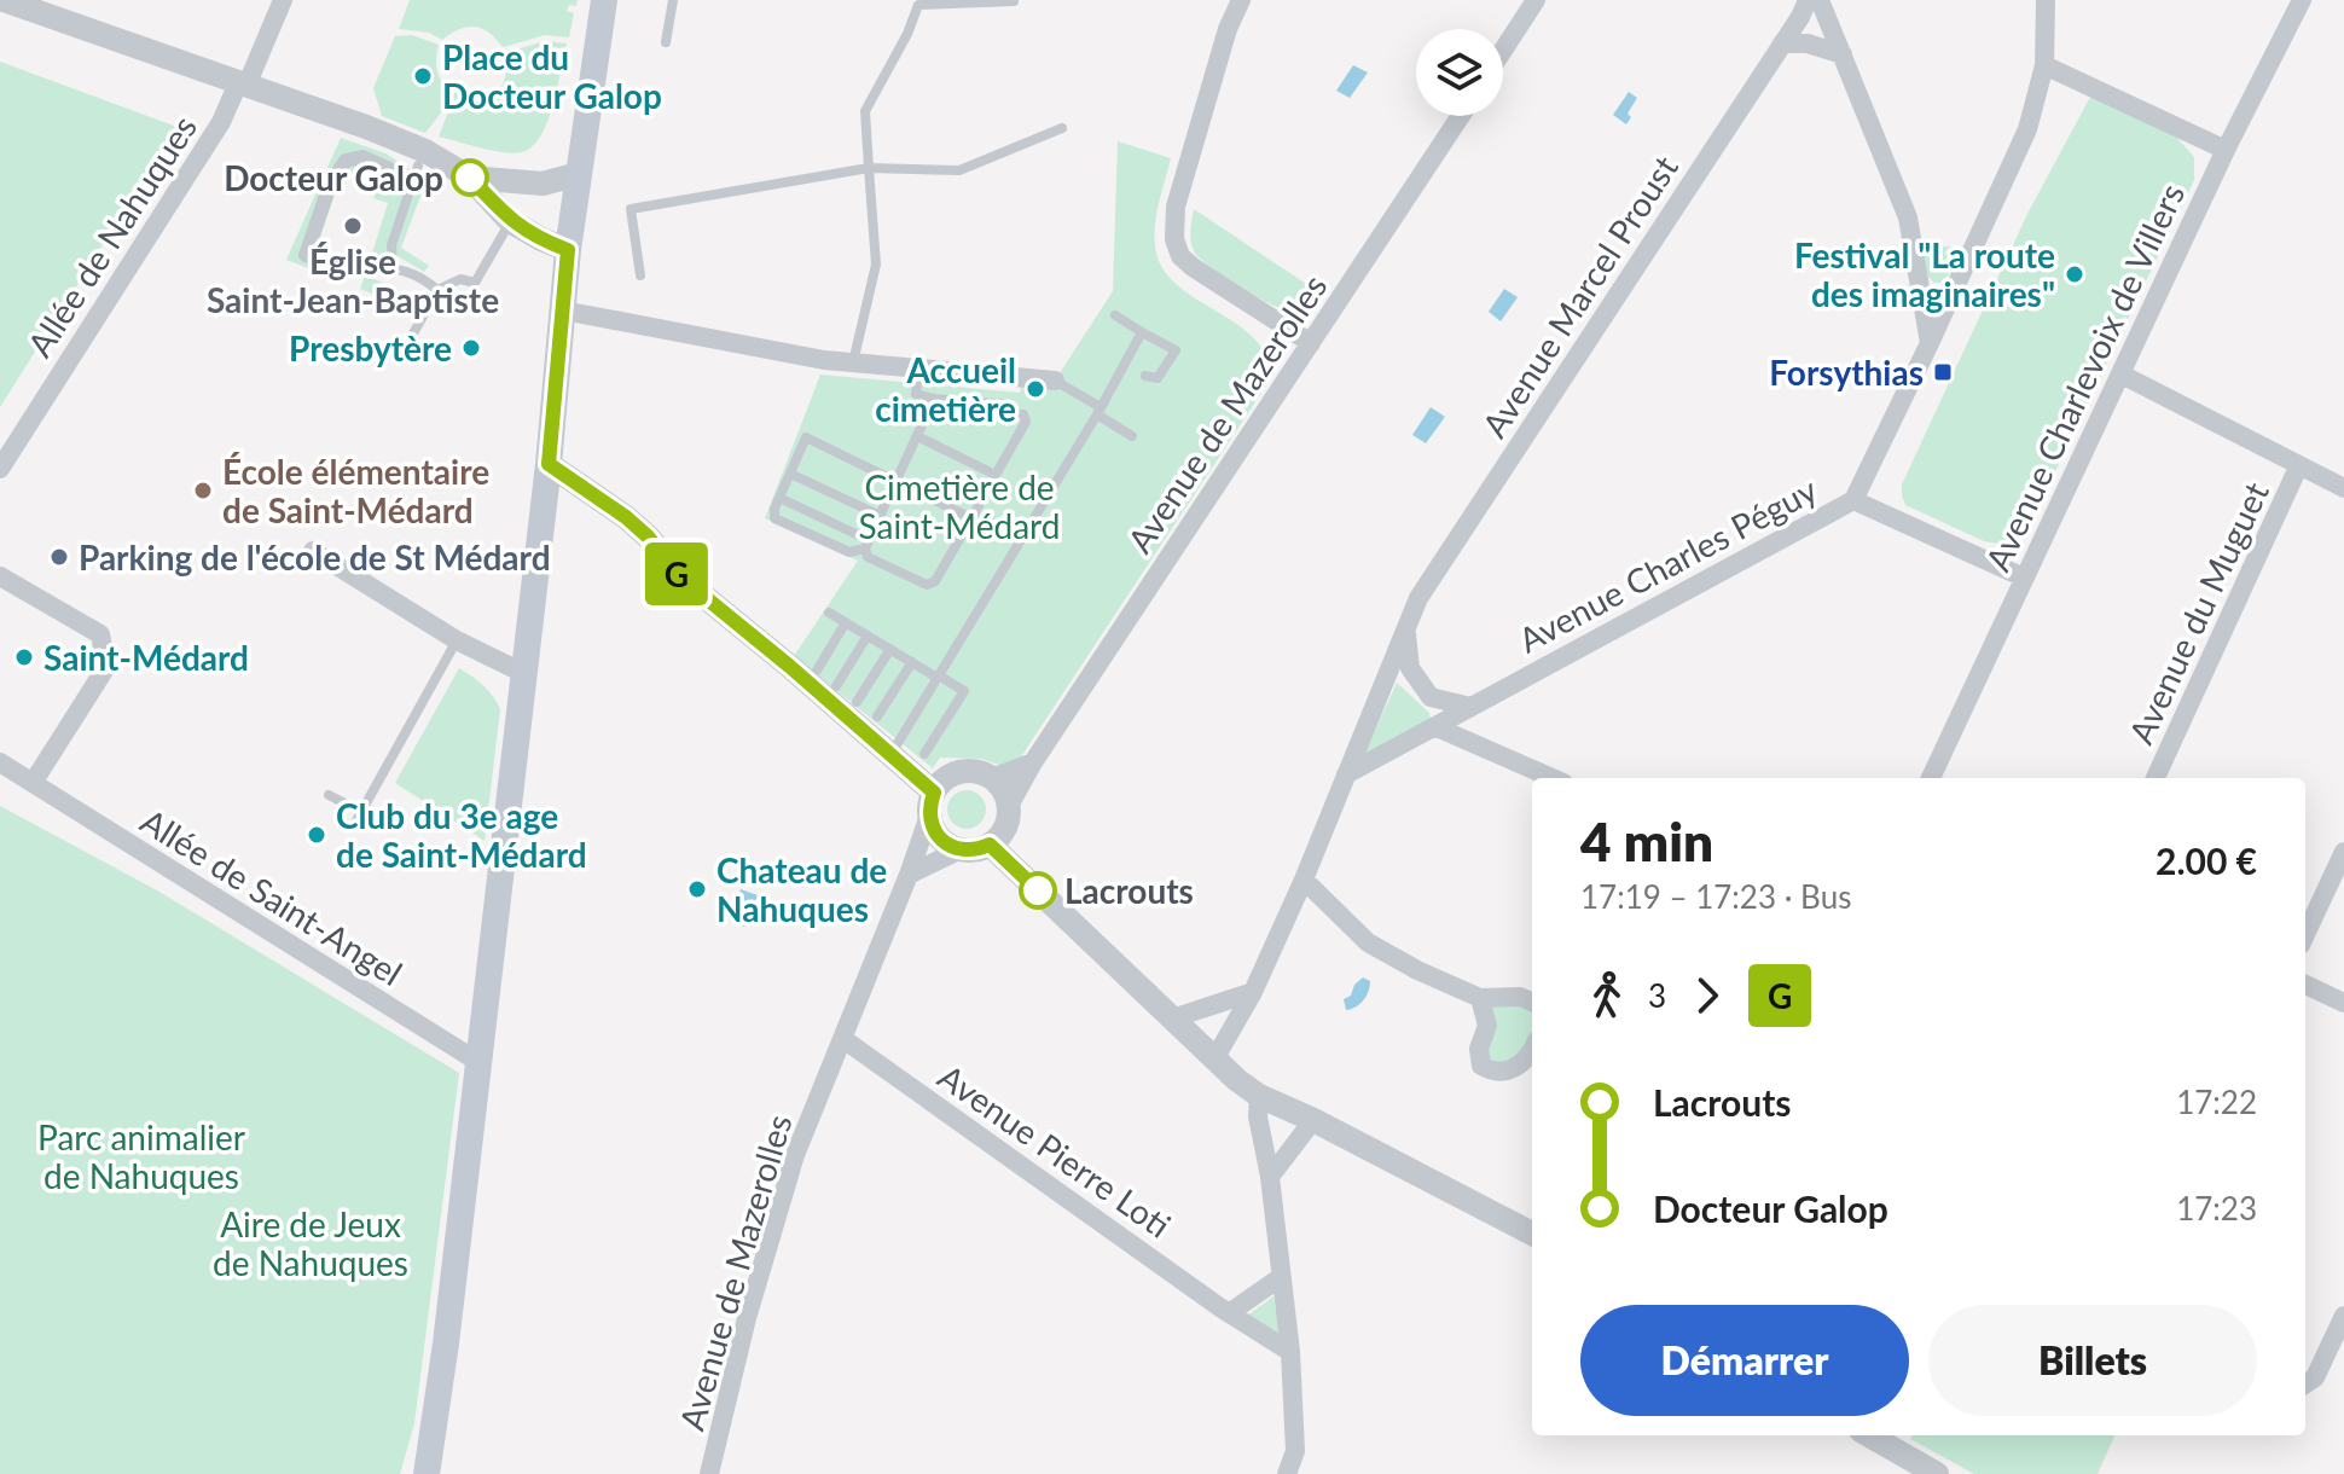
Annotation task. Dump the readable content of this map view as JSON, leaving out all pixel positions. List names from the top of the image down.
{
  "streets": {
    "street": [
      "Allée de Nahuques",
      "Avenue Marcel Proust",
      "Avenue Charlevoix de Villers",
      "Avenue de Mazerolles",
      "Avenue Charles Péguy",
      "Avenue du Muguet",
      "Allée de Saint-Angel",
      "Avenue Pierre Loti"
    ]
  },
  "crossings": [
    ["Avenue Marcel Proust", "Avenue Charles Péguy"],
    ["Avenue de Mazerolles", "Avenue Pierre Loti"]
  ],
  "parks": ["Cimetière de Saint-Médard", "Parc animalier de Nahuques", "Aire de Jeux de Nahuques"],
  "places": {
    "other": [
      "Place du Docteur Galop",
      "Docteur Galop",
      "Église Saint-Jean-Baptiste",
      "Festival \"La route des imaginaires\"",
      "Presbytère",
      "Accueil cimetière",
      "École élémentaire de Saint-Médard",
      "Parking de l'école de St Médard",
      "Saint-Médard",
      "Club du 3e age de Saint-Médard",
      "Chateau de Nahuques",
      "Lacrouts"
    ],
    "transit": ["Forsythias"]
  },
  "lines": ["bus line G"],
  "page": {
    "on_map": "G",
    "heading": ["4 min", "17:19 – 17:23 · Bus", "2.00 €"],
    "legs": ["3", "G"],
    "list": [
      {
        "name": "Lacrouts",
        "value": "17:22"
      },
      {
        "name": "Docteur Galop",
        "value": "17:23"
      }
    ],
    "buttons": ["Démarrer", "Billets"]
  }
}
